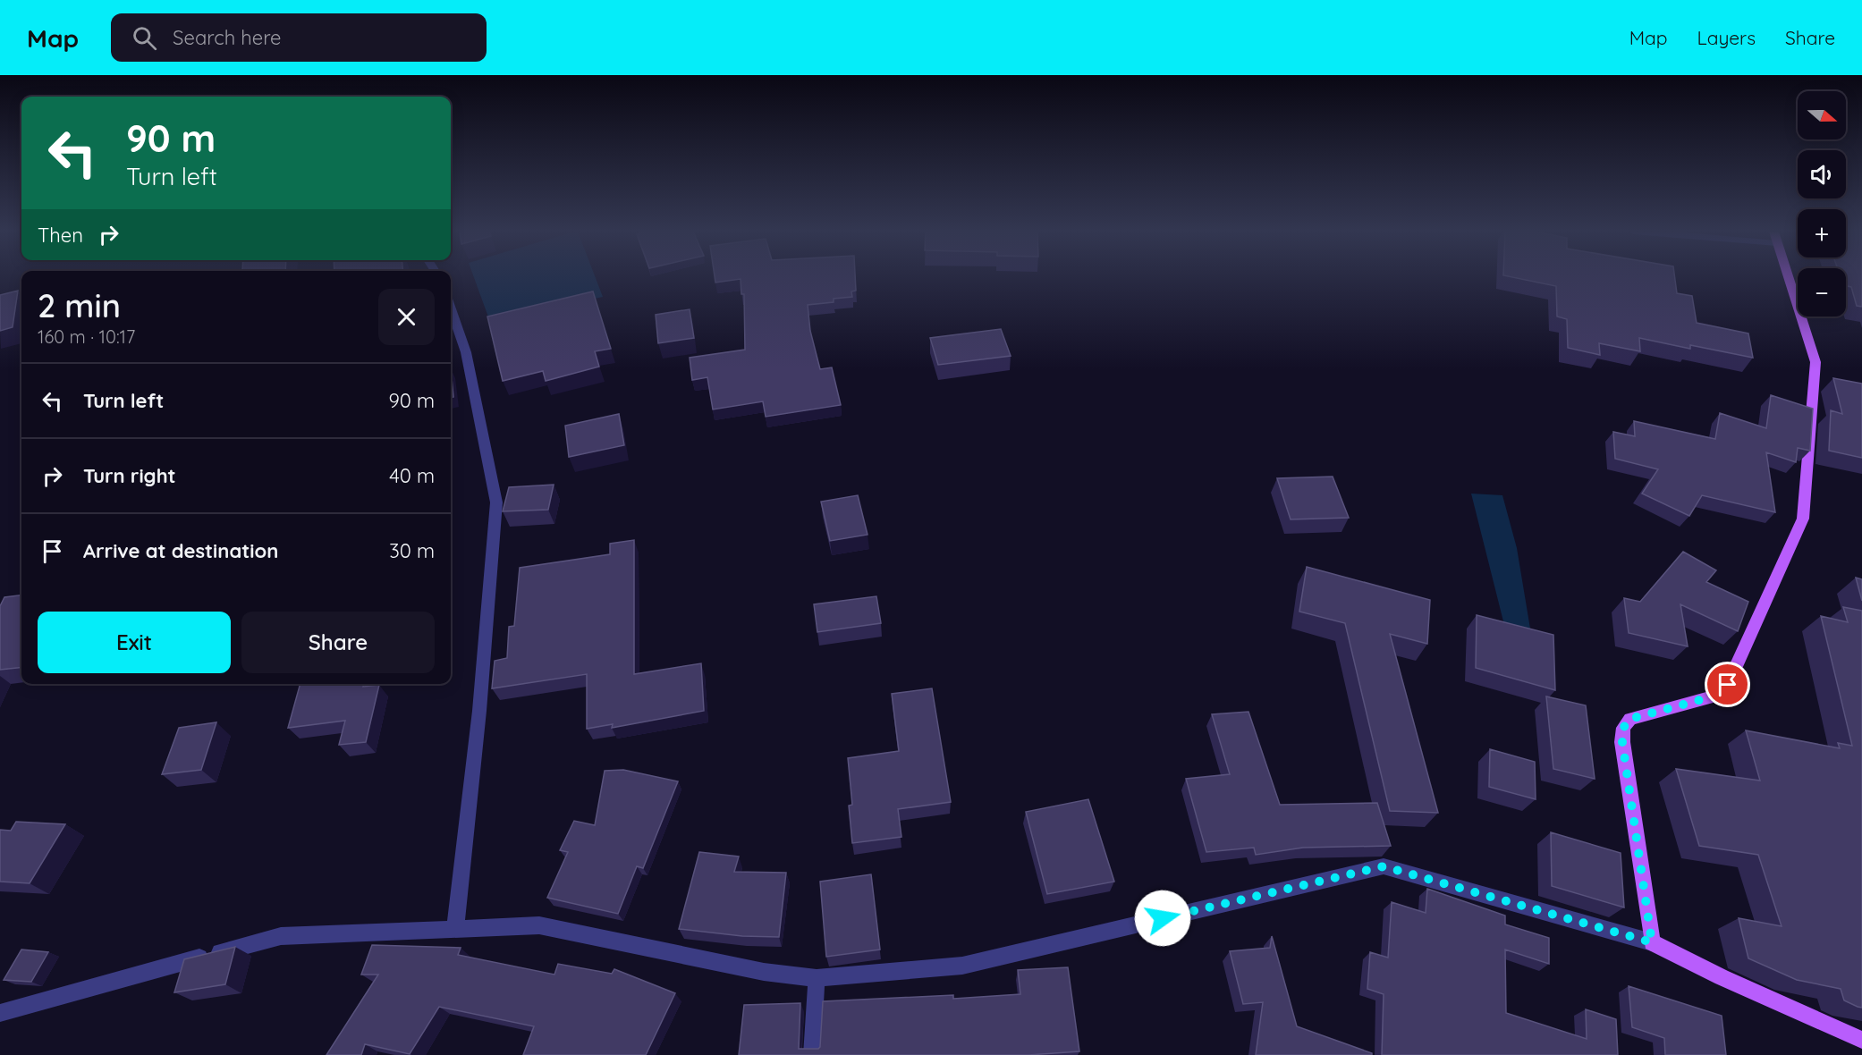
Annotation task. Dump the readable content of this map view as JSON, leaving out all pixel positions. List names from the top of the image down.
{
  "north": "right",
  "page": {
    "header": "Map",
    "search": "Search here",
    "nav": ["Map", "Layers", "Share"],
    "map_buttons": ["+", "−"],
    "turn": ["90 m", "Turn left"],
    "then": "Then",
    "heading": ["2 min", "160 m · 10:17"],
    "list": [
      {
        "name": "Turn left",
        "value": "90 m"
      },
      {
        "name": "Turn right",
        "value": "40 m"
      },
      {
        "name": "Arrive at destination",
        "value": "30 m"
      }
    ],
    "buttons": ["Exit", "Share"]
  }
}
